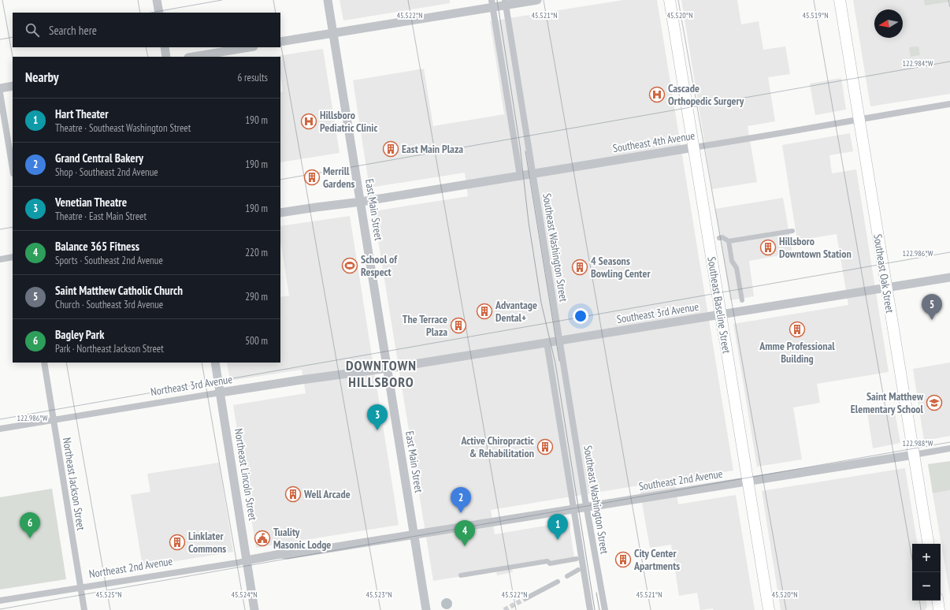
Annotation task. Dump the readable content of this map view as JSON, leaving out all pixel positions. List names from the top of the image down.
{
  "streets": {
    "highway": ["Southeast Oak Street", "Southeast Baseline Street"],
    "street": [
      "Southeast 4th Avenue",
      "East Main Street",
      "Southeast Washington Street",
      "Southeast 3rd Avenue",
      "Northeast 3rd Avenue",
      "Northeast Lincoln Street",
      "Southeast 2nd Avenue",
      "Northeast Jackson Street",
      "Northeast 2nd Avenue"
    ]
  },
  "crossings": [
    ["Southeast 4th Avenue", "East Main Street"],
    ["Southeast 4th Avenue", "Southeast Washington Street"],
    ["Southeast 4th Avenue", "Southeast Oak Street"],
    ["Southeast 4th Avenue", "Southeast Baseline Street"],
    ["East Main Street", "Southeast 3rd Avenue"],
    ["East Main Street", "Northeast 3rd Avenue"],
    ["East Main Street", "Southeast 2nd Avenue"],
    ["East Main Street", "Northeast 2nd Avenue"],
    ["Southeast Washington Street", "Southeast 3rd Avenue"],
    ["Southeast Washington Street", "Southeast 2nd Avenue"],
    ["Southeast Oak Street", "Southeast 3rd Avenue"],
    ["Southeast Oak Street", "Southeast 2nd Avenue"],
    ["Southeast Baseline Street", "Southeast 3rd Avenue"],
    ["Southeast Baseline Street", "Southeast 2nd Avenue"],
    ["Southeast 3rd Avenue", "Northeast 3rd Avenue"],
    ["Northeast 3rd Avenue", "Northeast Lincoln Street"],
    ["Northeast 3rd Avenue", "Northeast Jackson Street"],
    ["Northeast Lincoln Street", "Northeast 2nd Avenue"],
    ["Southeast 2nd Avenue", "Northeast 2nd Avenue"],
    ["Northeast Jackson Street", "Northeast 2nd Avenue"]
  ],
  "districts": ["DOWNTOWN HILLSBORO"],
  "places": {
    "hospital": ["Cascade Orthopedic Surgery", "Hillsboro Pediatric Clinic"],
    "building": [
      "East Main Plaza",
      "Merrill Gardens",
      "Hillsboro Downtown Station",
      "4 Seasons Bowling Center",
      "Advantage Dental+",
      "The Terrace Plaza",
      "Amme Professional Building",
      "Active Chiropractic & Rehabilitation",
      "Well Arcade",
      "Linklater Commons",
      "City Center Apartments"
    ],
    "sports": ["School of Respect"],
    "school or university": ["Saint Matthew Elementary School"],
    "public building": ["Tuality Masonic Lodge"]
  },
  "north": "left",
  "page": {
    "search": "Search here",
    "heading": ["Nearby", "6 results"],
    "list": [
      {
        "mark": "1",
        "name": "Hart Theater",
        "note": "Theatre · Southeast Washington Street",
        "value": "190 m"
      },
      {
        "mark": "2",
        "name": "Grand Central Bakery",
        "note": "Shop · Southeast 2nd Avenue",
        "value": "190 m"
      },
      {
        "mark": "3",
        "name": "Venetian Theatre",
        "note": "Theatre · East Main Street",
        "value": "190 m"
      },
      {
        "mark": "4",
        "name": "Balance 365 Fitness",
        "note": "Sports · Southeast 2nd Avenue",
        "value": "220 m"
      },
      {
        "mark": "5",
        "name": "Saint Matthew Catholic Church",
        "note": "Church · Southeast 3rd Avenue",
        "value": "290 m"
      },
      {
        "mark": "6",
        "name": "Bagley Park",
        "note": "Park · Northeast Jackson Street",
        "value": "500 m"
      }
    ],
    "pins": [
      "5",
      "3",
      "2",
      "6",
      "1",
      "4"
    ],
    "map_buttons": ["+", "−"]
  },
  "coordinates": [
    "45.522°N",
    "45.521°N",
    "45.520°N",
    "45.519°N",
    "122.984°W",
    "122.986°W",
    "122.988°W",
    "45.525°N",
    "45.524°N",
    "45.523°N"
  ]
}
